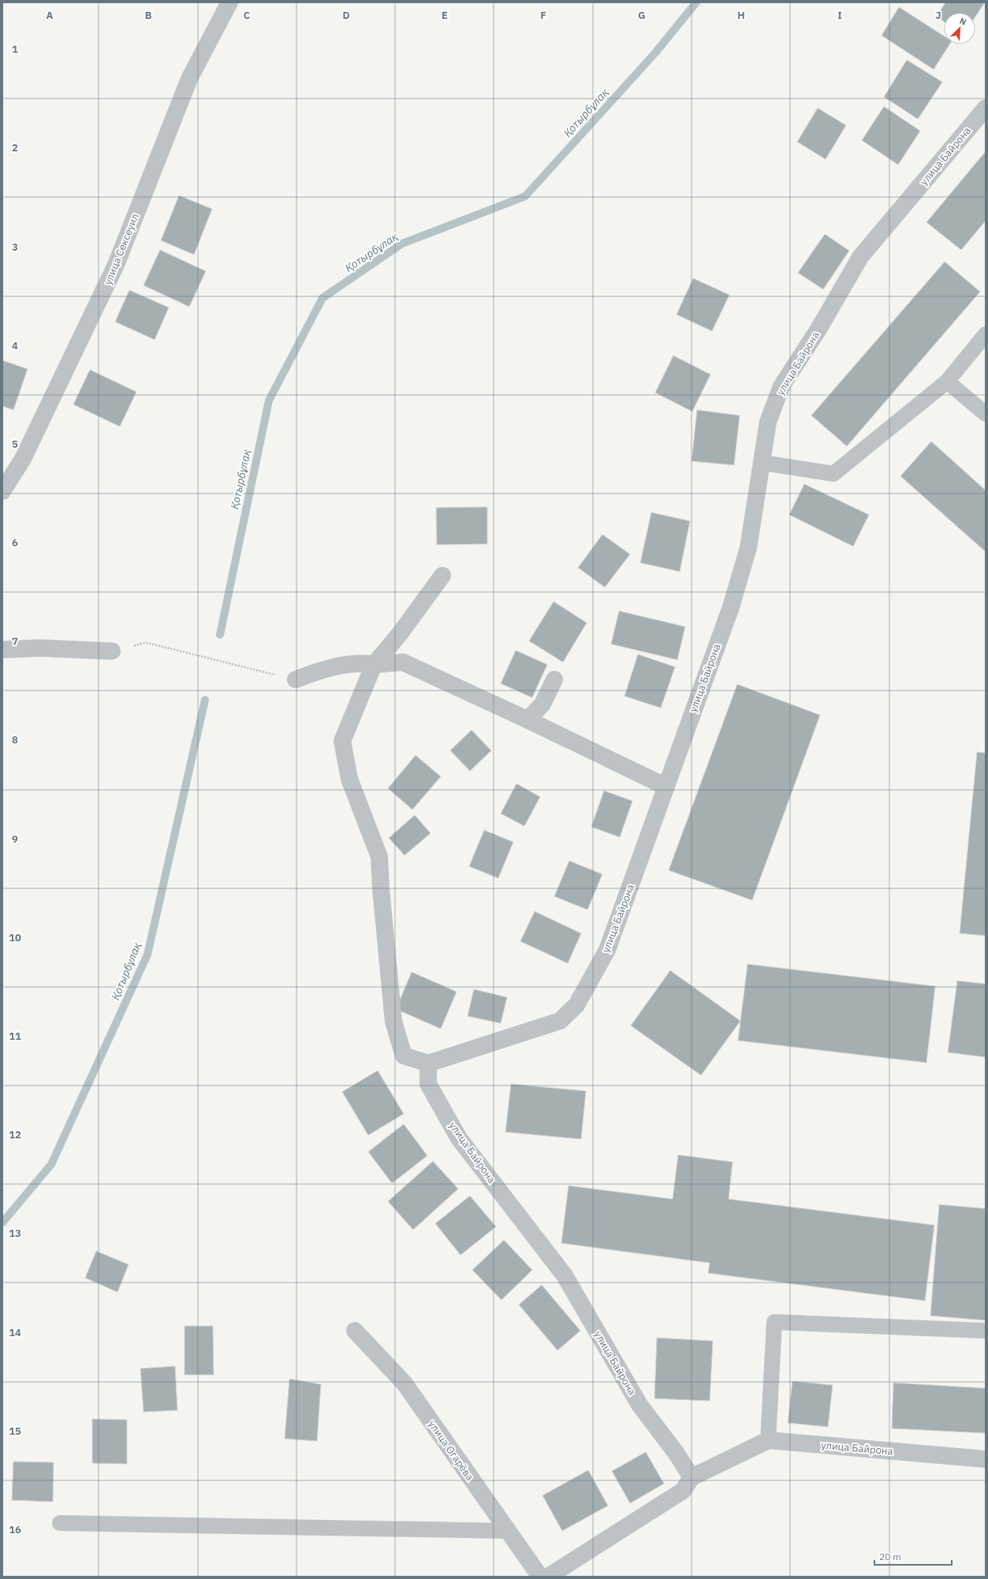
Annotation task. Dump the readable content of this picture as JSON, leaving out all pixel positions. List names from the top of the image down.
{
  "streets": {
    "street": ["улица Байрона", "улица Сексеуил", "улица Огарёва"]
  },
  "water": ["Қотырбұлақ"],
  "scale_bar": "20 m",
  "north": "top right",
  "grid": {
    "columns": [
      "A",
      "B",
      "C",
      "D",
      "E",
      "F",
      "G",
      "H",
      "I",
      "J"
    ],
    "rows": [
      "1",
      "2",
      "3",
      "4",
      "5",
      "6",
      "7",
      "8",
      "9",
      "10",
      "11",
      "12",
      "13",
      "14",
      "15",
      "16"
    ]
  }
}
